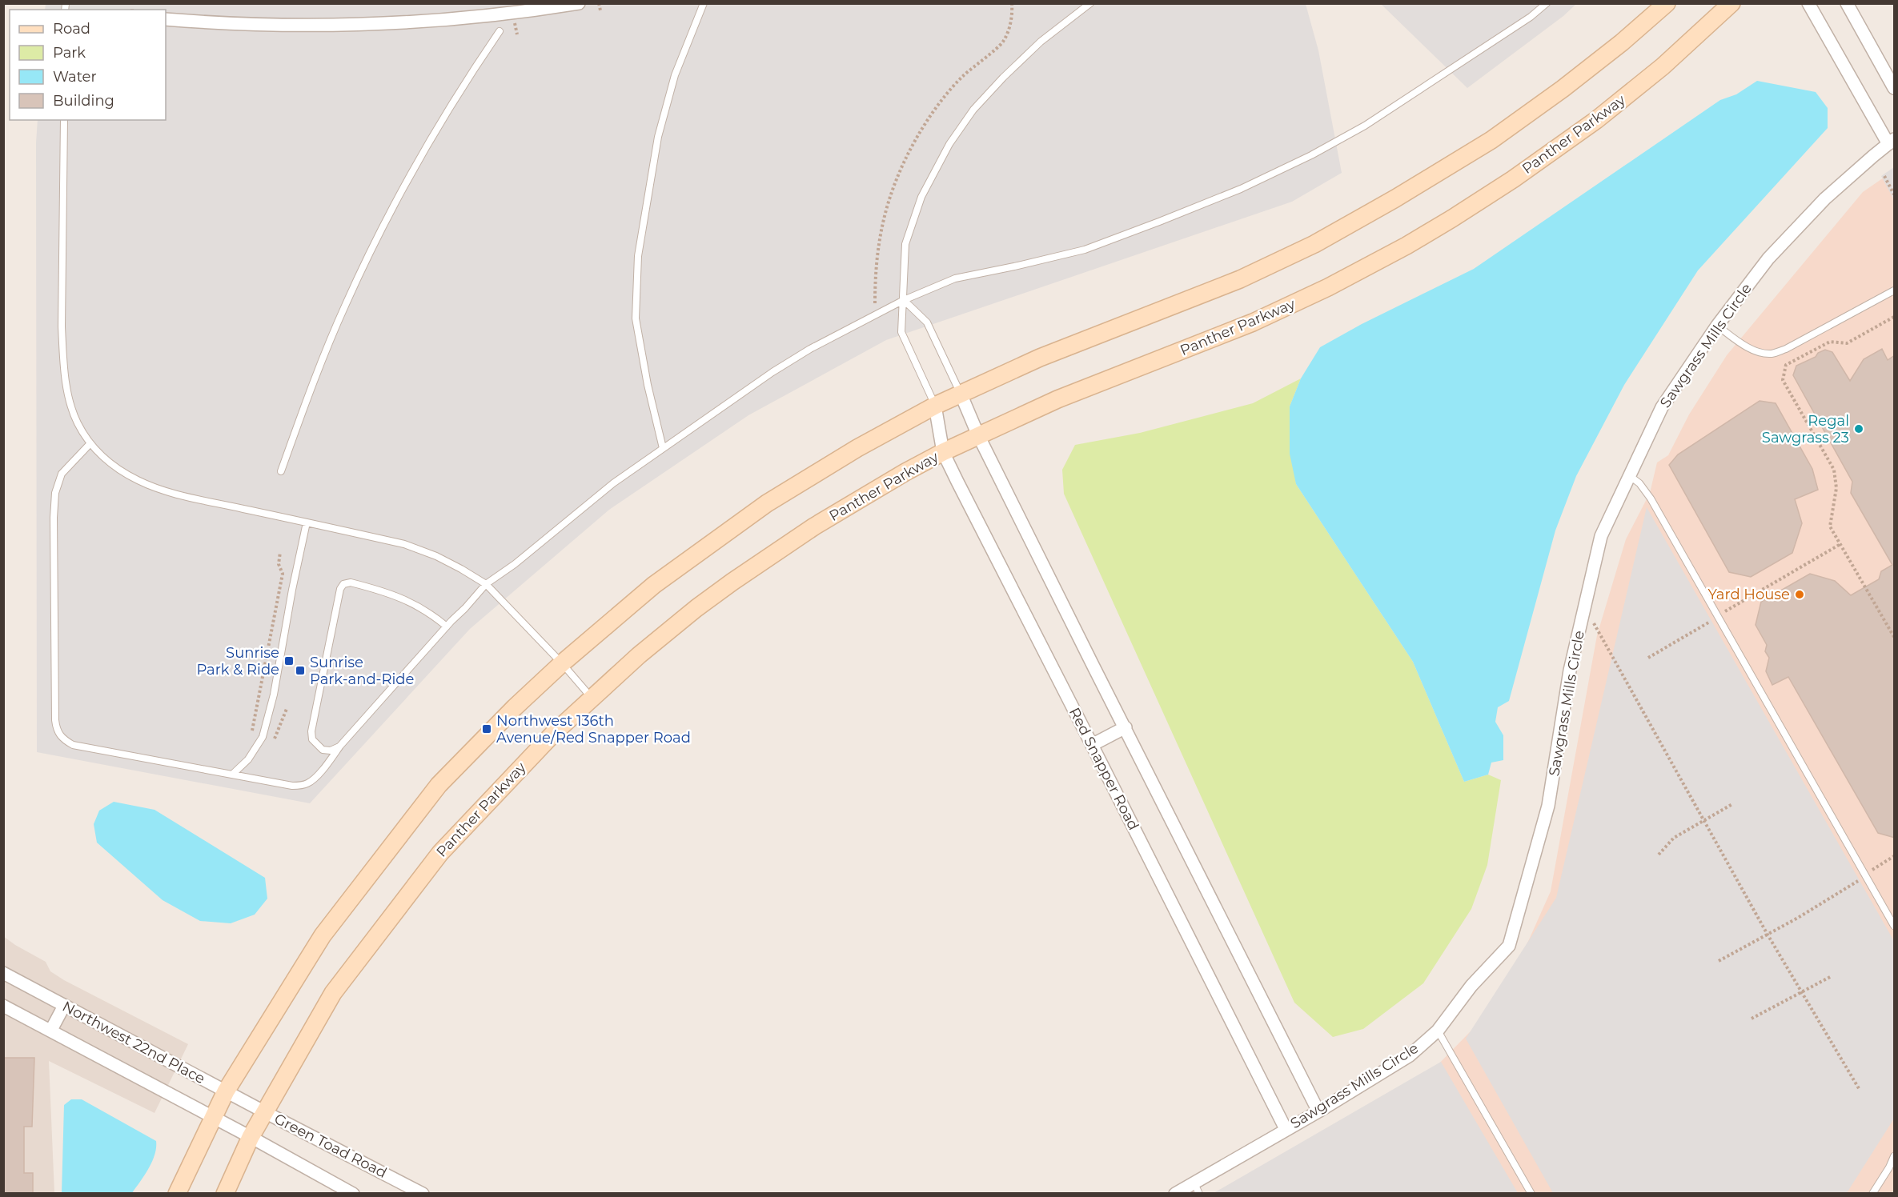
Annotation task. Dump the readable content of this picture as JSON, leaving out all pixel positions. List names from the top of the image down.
{
  "streets": {
    "main road": ["Panther Parkway"],
    "street": [
      "Sawgrass Mills Circle",
      "Red Snapper Road",
      "Northwest 22nd Place",
      "Green Toad Road"
    ]
  },
  "crossings": [
    ["Panther Parkway", "Red Snapper Road"],
    ["Panther Parkway", "Northwest 22nd Place"],
    ["Panther Parkway", "Green Toad Road"],
    ["Sawgrass Mills Circle", "Red Snapper Road"],
    ["Northwest 22nd Place", "Green Toad Road"]
  ],
  "places": {
    "other": ["Regal Sawgrass 23", "Yard House"],
    "transit": ["Sunrise Park & Ride", "Sunrise Park-and-Ride", "Northwest 136th Avenue/Red Snapper Road"]
  },
  "legend": [
    "Road",
    "Park",
    "Water",
    "Building"
  ]
}
